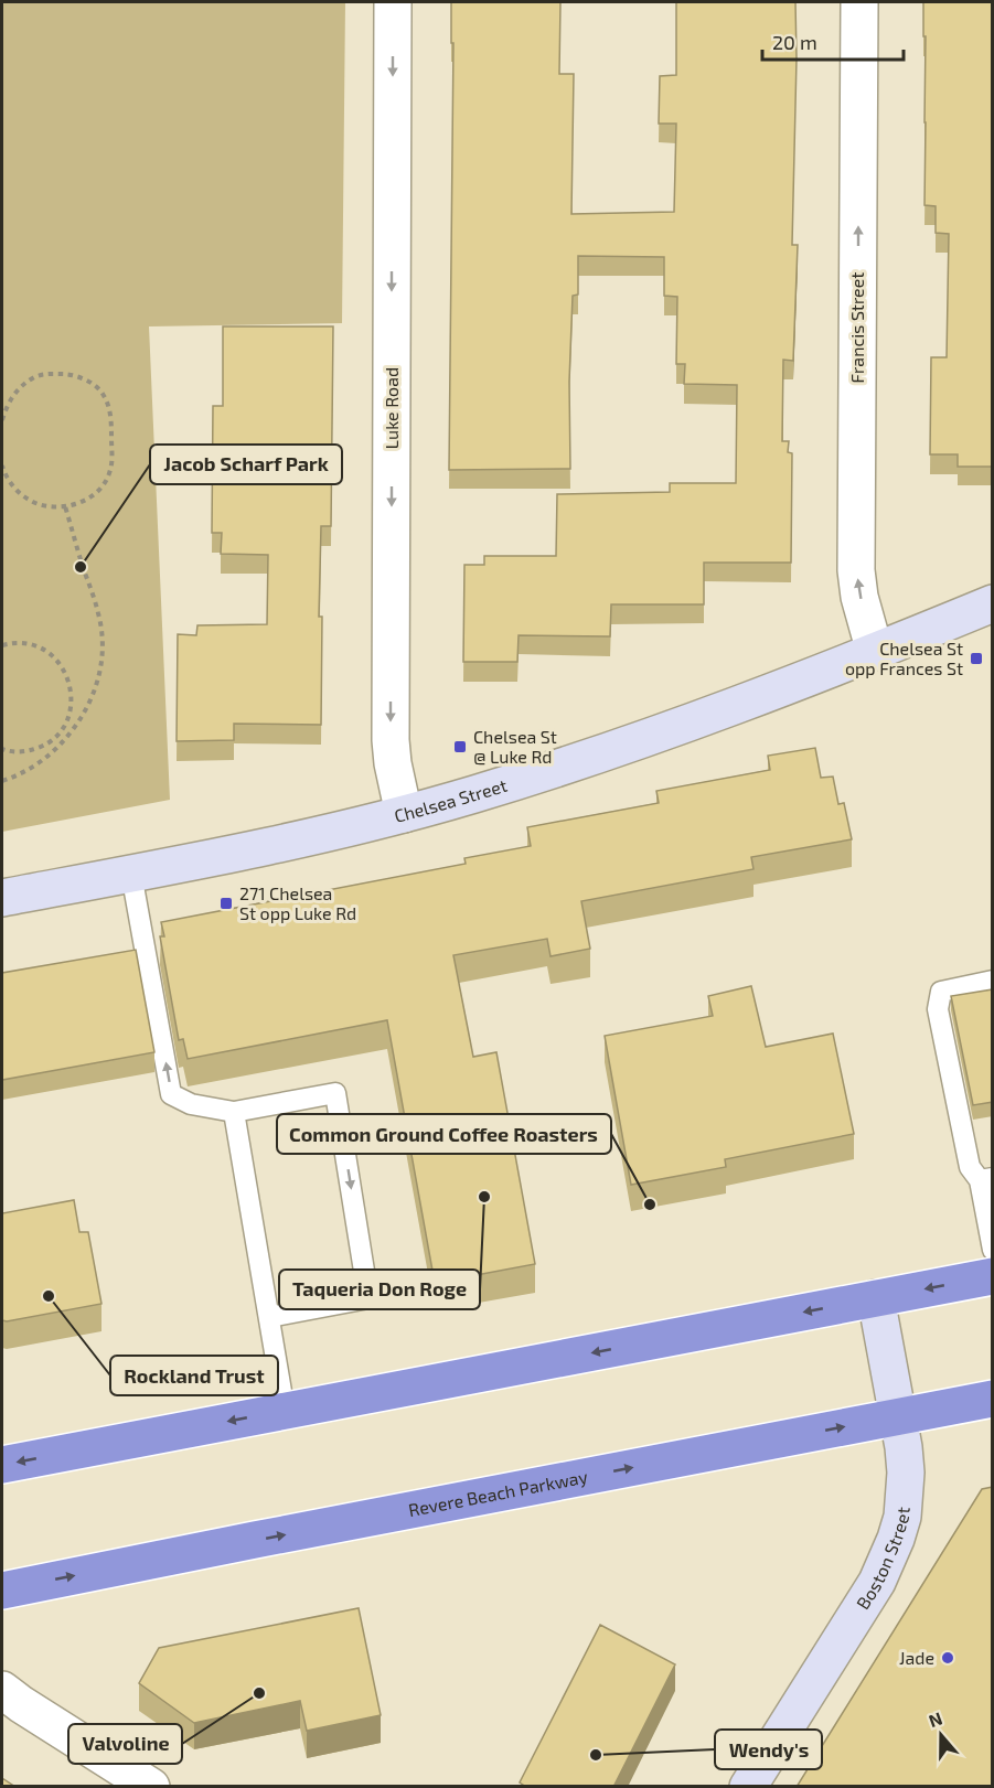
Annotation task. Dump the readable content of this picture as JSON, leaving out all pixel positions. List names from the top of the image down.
{
  "streets": {
    "highway": ["Revere Beach Parkway"],
    "main road": ["Chelsea Street", "Boston Street"],
    "street": ["Francis Street", "Luke Road"]
  },
  "crossings": [
    ["Francis Street", "Chelsea Street"],
    ["Luke Road", "Chelsea Street"],
    ["Revere Beach Parkway", "Boston Street"]
  ],
  "one_way": ["Francis Street", "Luke Road"],
  "places": {
    "other": [
      "Jacob Scharf Park",
      "Taqueria Don Roge",
      "Common Ground Coffee Roasters",
      "Rockland Trust",
      "Jade",
      "Valvoline",
      "Wendy's"
    ],
    "transit": ["Chelsea St opp Frances St", "Chelsea St @ Luke Rd", "271 Chelsea St opp Luke Rd"]
  },
  "scale_bar": "20 m",
  "north": "top"
}
